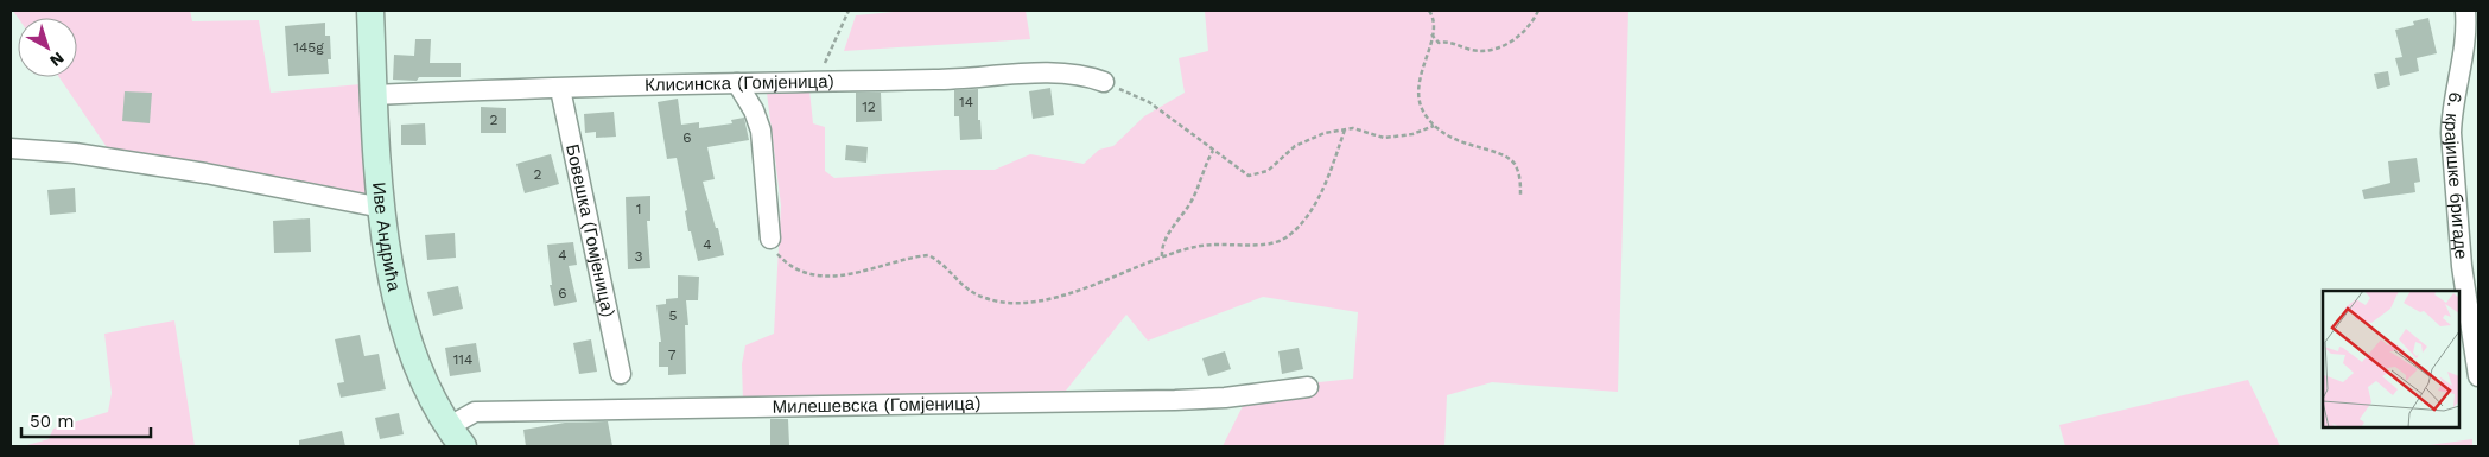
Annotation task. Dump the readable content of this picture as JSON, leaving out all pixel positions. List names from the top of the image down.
{
  "streets": {
    "street": [
      "Клисинска (Гомјеница)",
      "6. крајишке бригаде",
      "Бовешка (Гомјеница)",
      "Иве Андрића",
      "Милешевска (Гомјеница)"
    ]
  },
  "crossings": [
    ["Клисинска (Гомјеница)", "Бовешка (Гомјеница)"],
    ["Клисинска (Гомјеница)", "Иве Андрића"],
    ["Иве Андрића", "Милешевска (Гомјеница)"]
  ],
  "house_numbers": [
    "145g",
    "14",
    "12",
    "2",
    "6",
    "2",
    "1",
    "4",
    "4",
    "3",
    "6",
    "5",
    "7",
    "114"
  ],
  "scale_bar": "50 m",
  "north": "bottom right"
}
